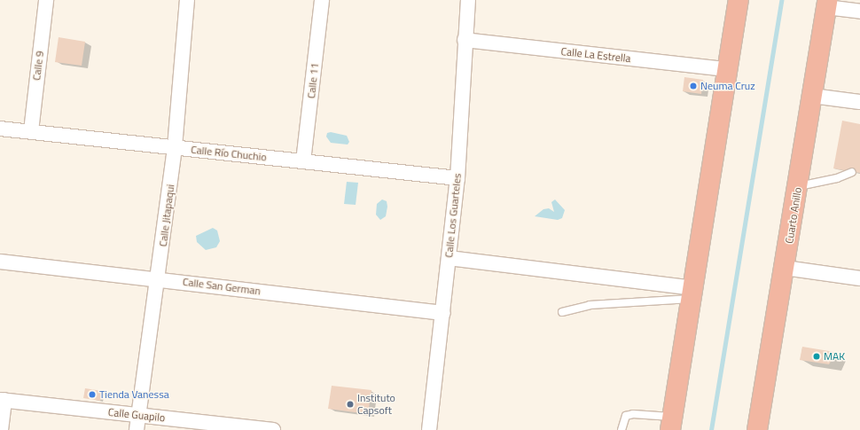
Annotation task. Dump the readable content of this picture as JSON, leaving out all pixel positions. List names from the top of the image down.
{
  "streets": {
    "highway": ["Cuarto Anillo"],
    "street": [
      "Calle La Estrella",
      "Calle 9",
      "Calle 11",
      "Calle Río Chuchio",
      "Calle Jitapaqui",
      "Calle Los Guarteles",
      "Calle San German",
      "Calle Guapilo"
    ]
  },
  "crossings": [
    ["Calle La Estrella", "Calle Los Guarteles"],
    ["Calle 9", "Calle Río Chuchio"],
    ["Calle 11", "Calle Río Chuchio"],
    ["Calle Río Chuchio", "Calle Jitapaqui"],
    ["Calle Río Chuchio", "Calle Los Guarteles"],
    ["Calle Jitapaqui", "Calle San German"],
    ["Calle Jitapaqui", "Calle Guapilo"],
    ["Calle Los Guarteles", "Calle San German"]
  ],
  "places": [
    "Neuma Cruz",
    "MAK",
    "Tienda Vanessa",
    "Instituto Capsoft"
  ]
}
